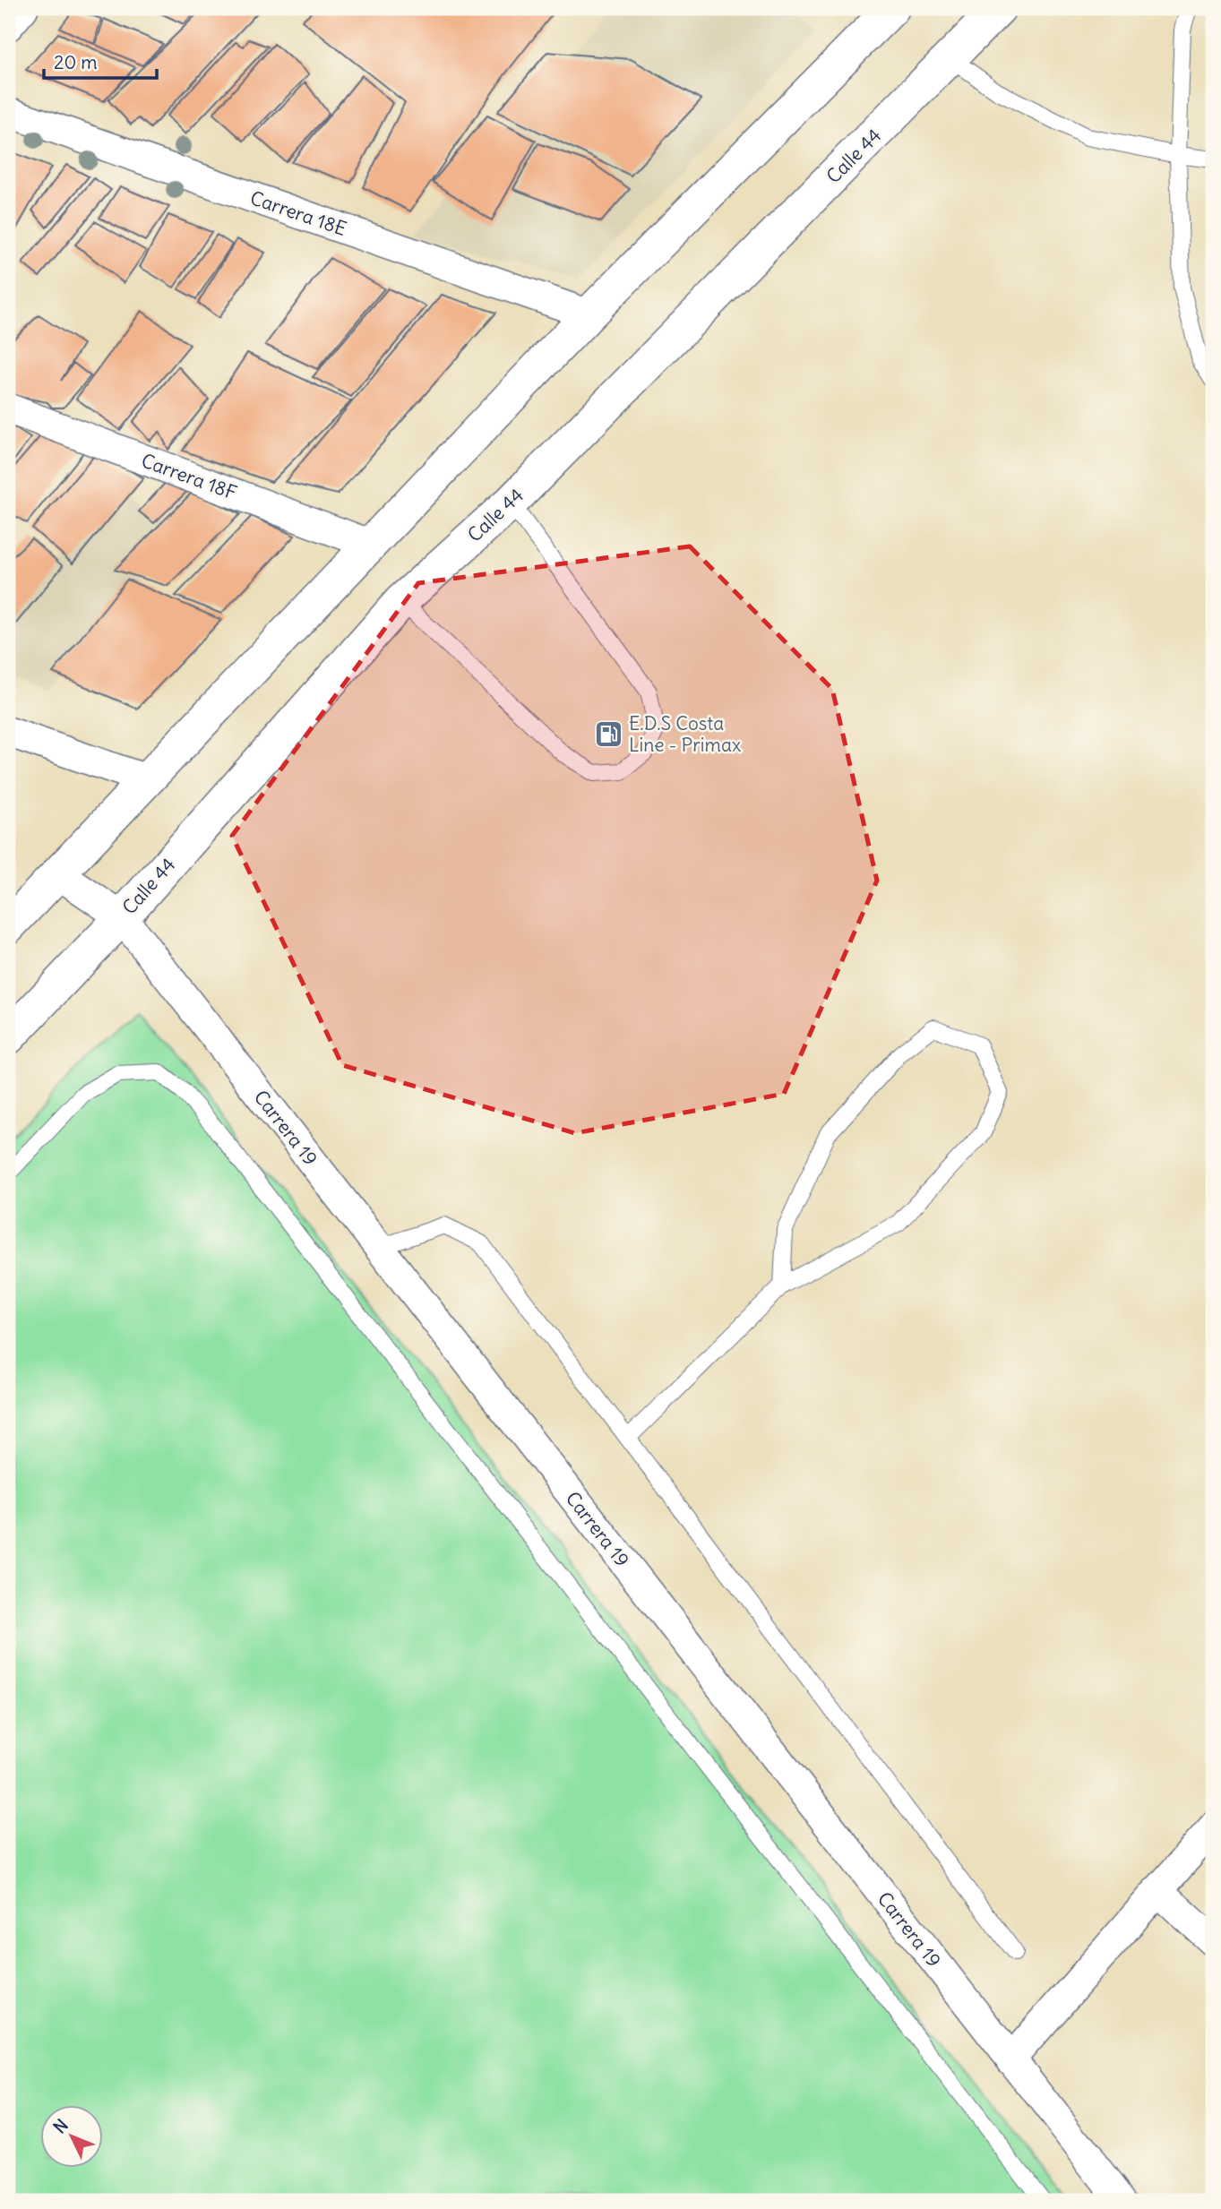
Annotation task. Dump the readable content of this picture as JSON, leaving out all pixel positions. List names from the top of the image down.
{
  "streets": {
    "main road": ["Calle 44"],
    "street": ["Carrera 18E", "Carrera 18F", "Carrera 19"]
  },
  "crossings": [
    ["Calle 44", "Carrera 19"]
  ],
  "places": {
    "fuel station": ["E.D.S Costa Line - Primax"]
  },
  "scale_bar": "20 m",
  "north": "top left"
}
